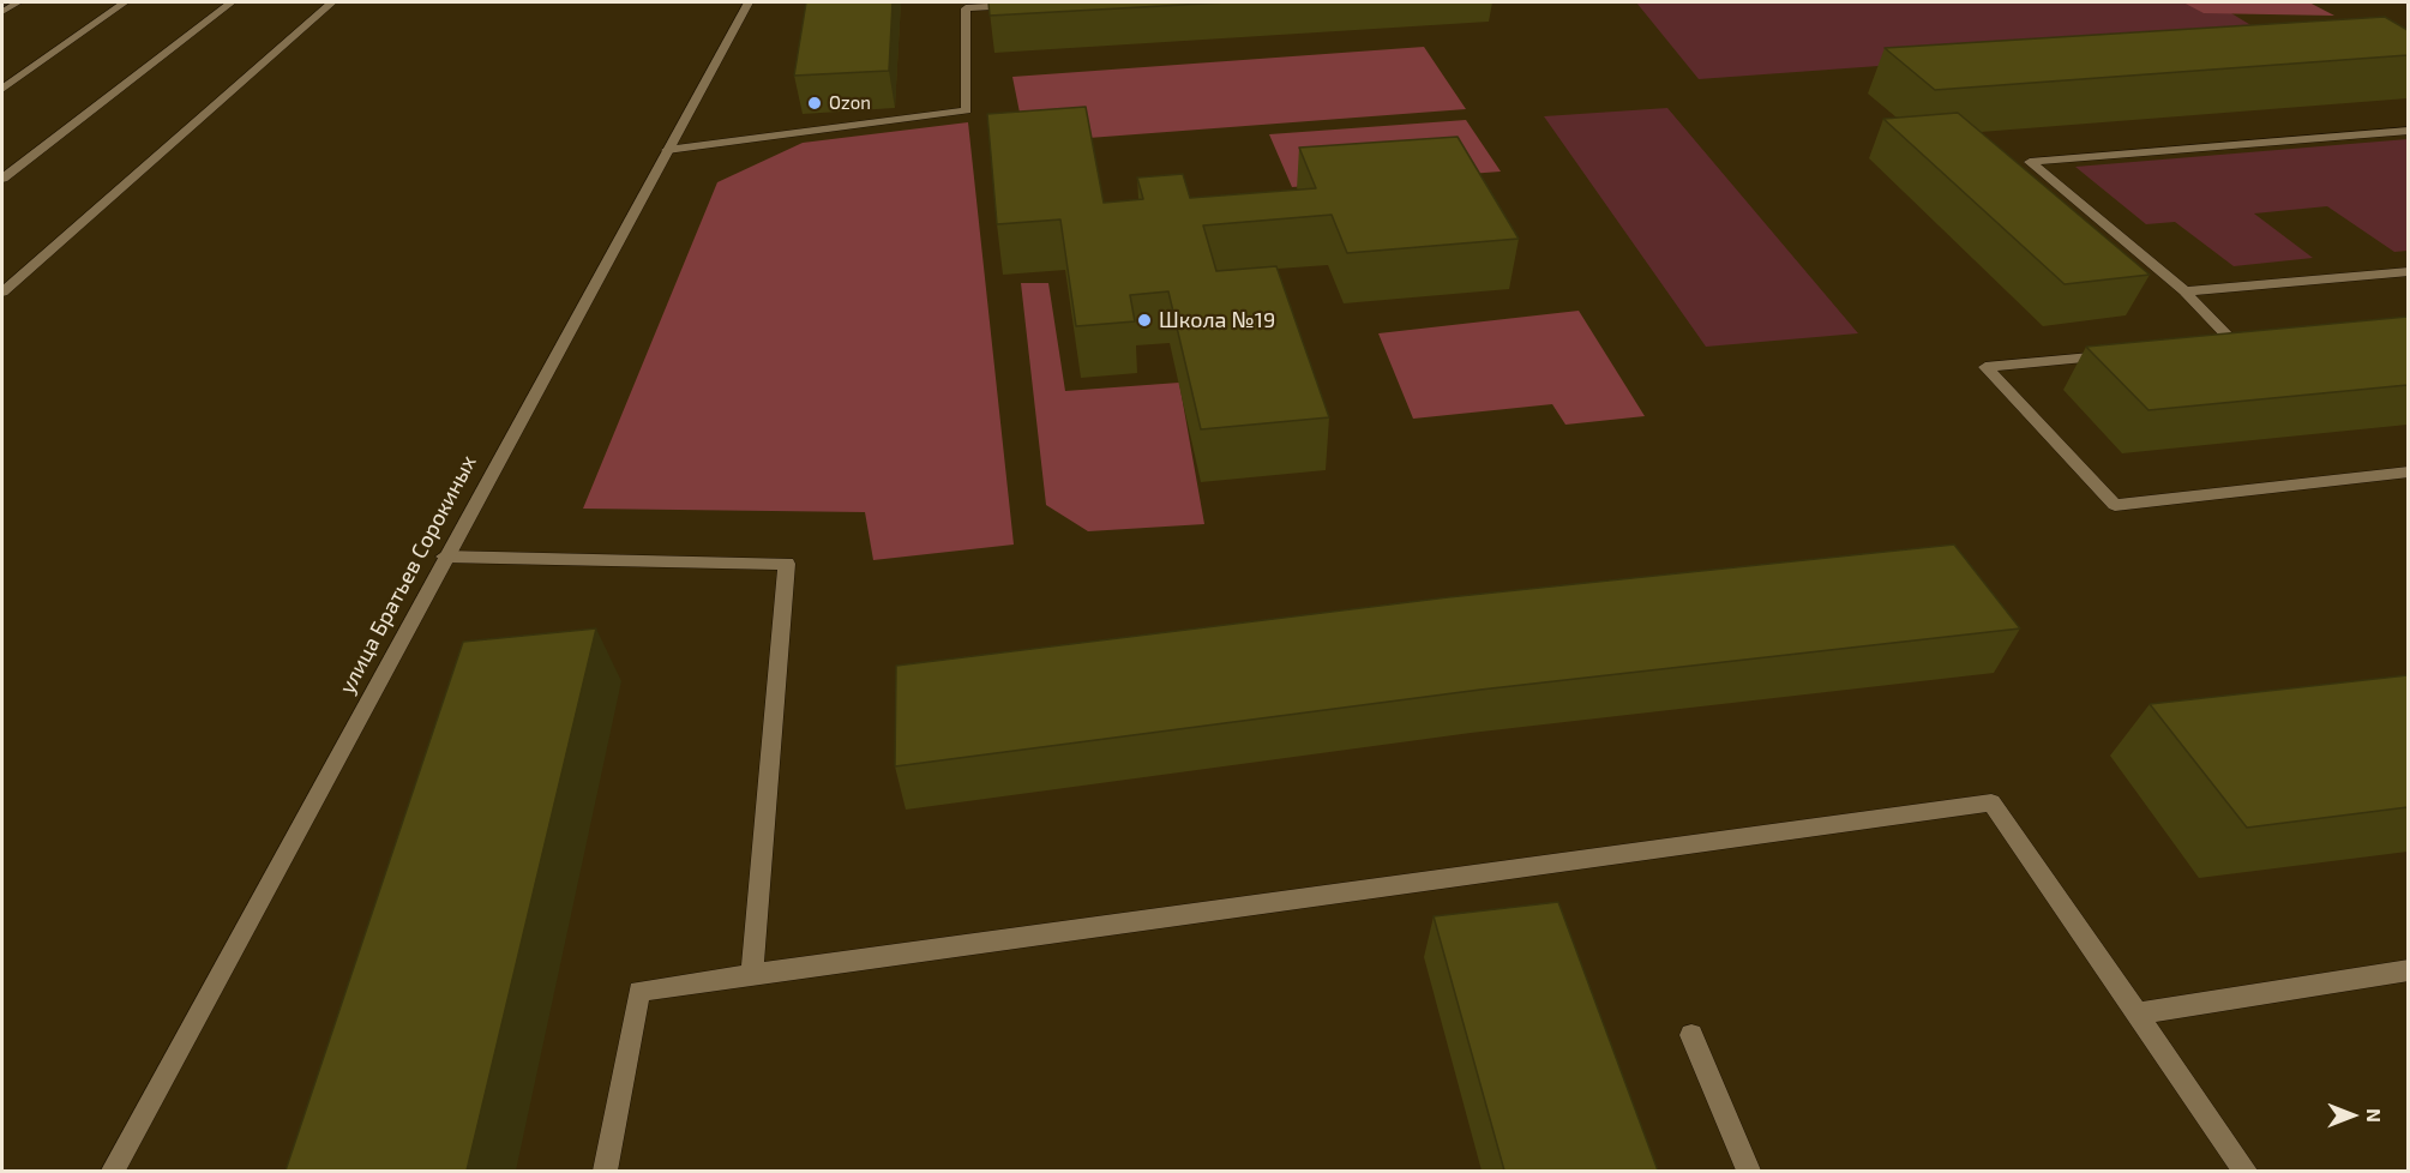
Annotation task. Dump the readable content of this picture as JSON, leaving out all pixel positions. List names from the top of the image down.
{
  "streets": {
    "street": ["улица Братьев Сорокиных"]
  },
  "places": ["Ozon", "Школа №19"],
  "north": "right"
}
